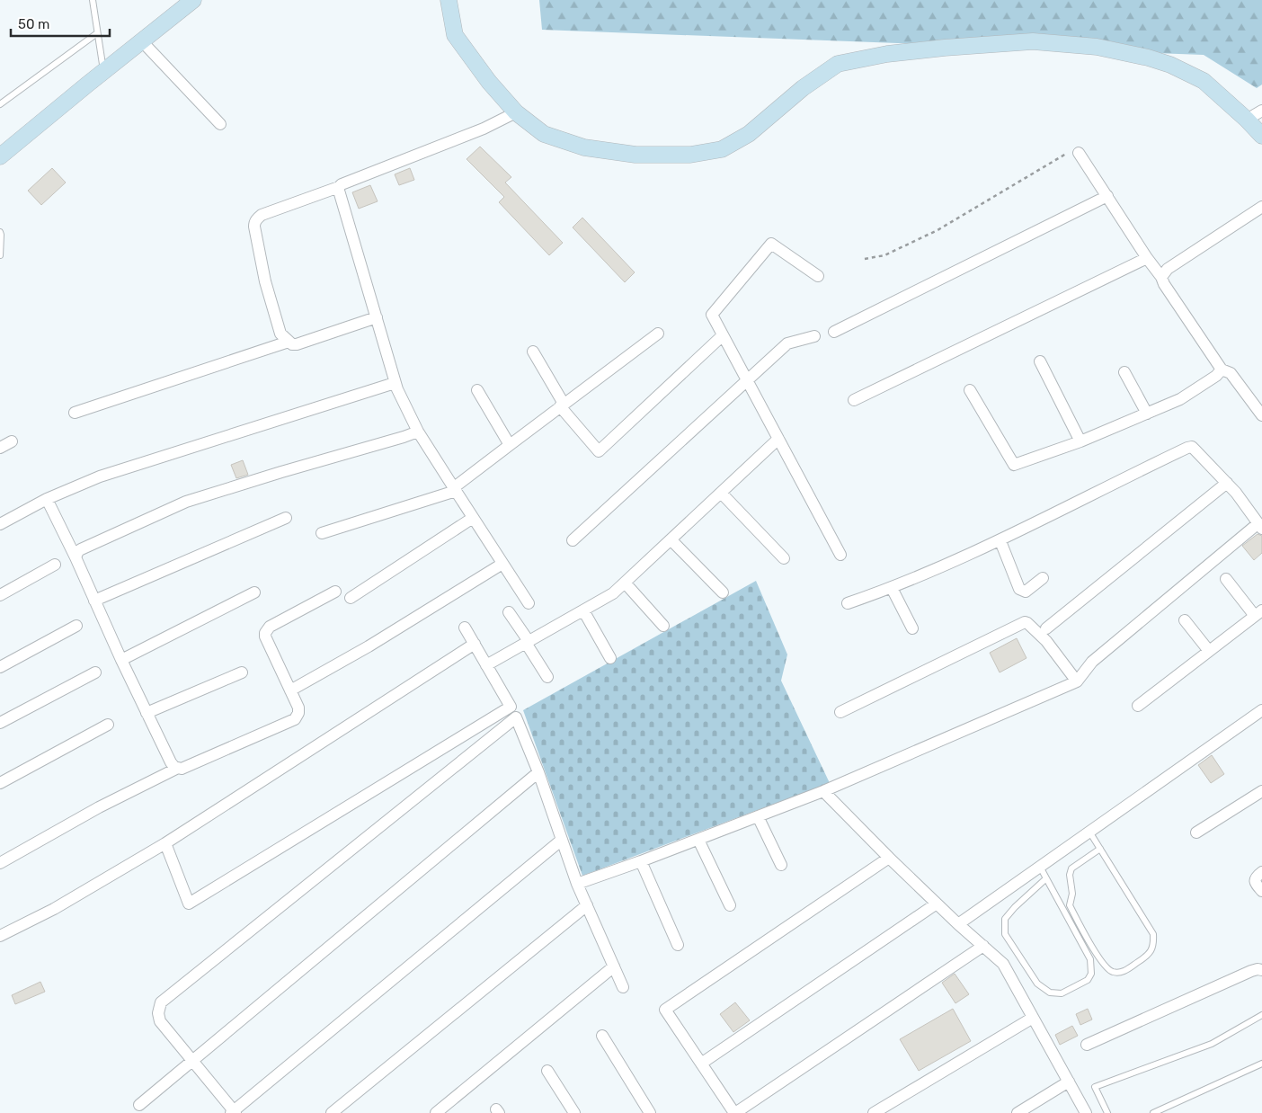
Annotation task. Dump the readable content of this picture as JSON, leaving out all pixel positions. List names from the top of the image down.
{
  "scale_bar": "50 m"
}
